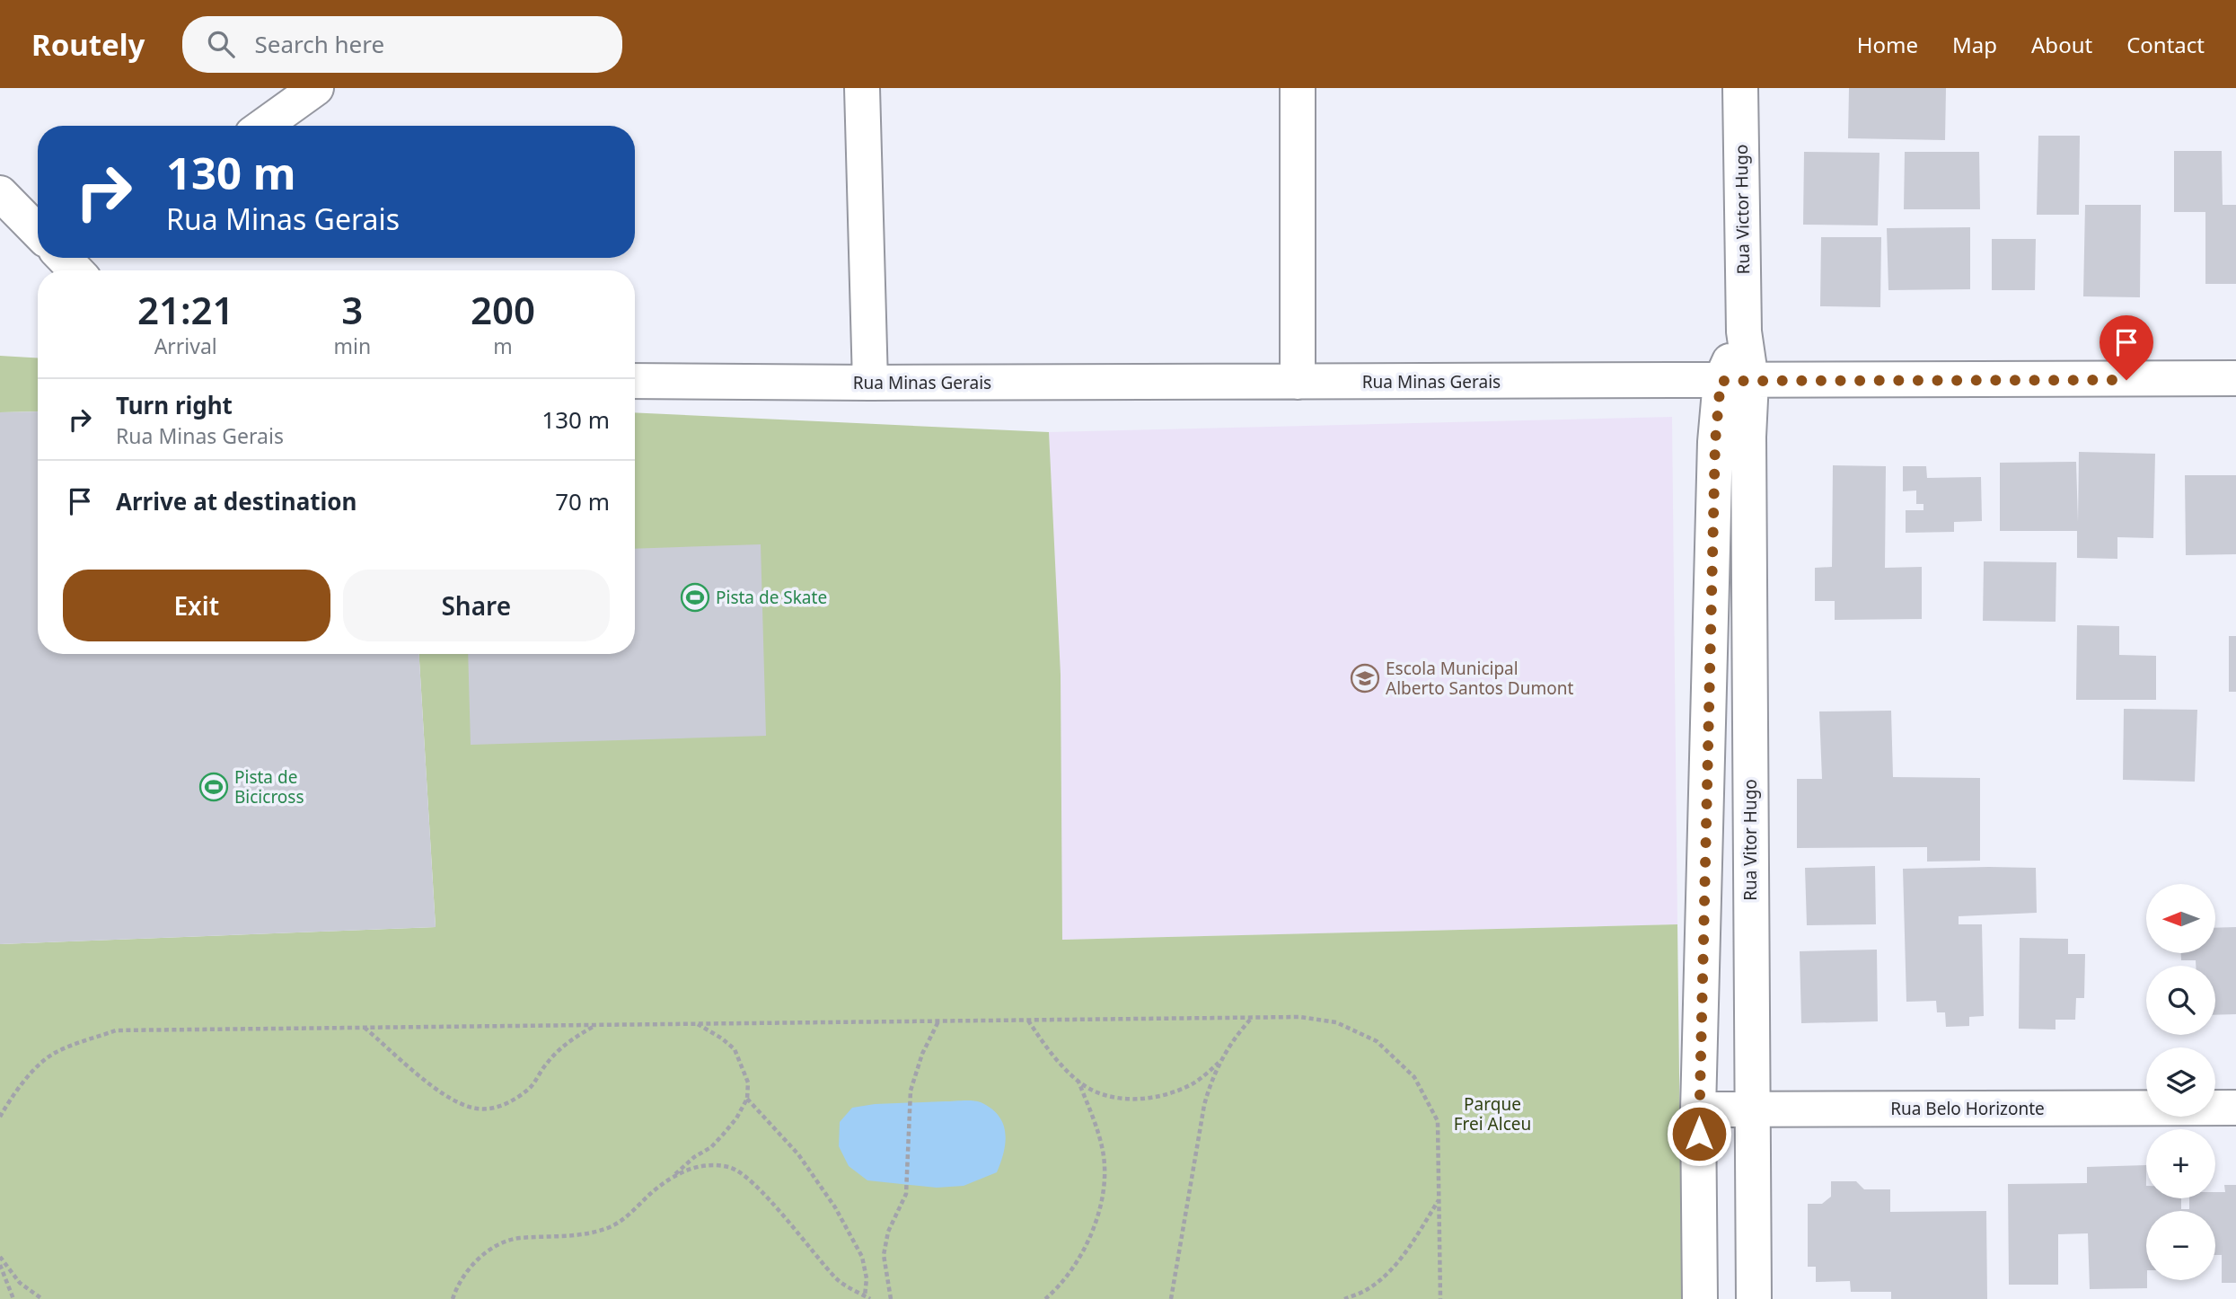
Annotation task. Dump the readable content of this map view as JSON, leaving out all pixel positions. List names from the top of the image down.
{
  "streets": {
    "street": [
      "Rua Victor Hugo",
      "Rua Minas Gerais",
      "Rua Vitor Hugo",
      "Rua Belo Horizonte"
    ]
  },
  "crossings": [
    ["Rua Victor Hugo", "Rua Minas Gerais"],
    ["Rua Victor Hugo", "Rua Vitor Hugo"],
    ["Rua Minas Gerais", "Rua Vitor Hugo"],
    ["Rua Vitor Hugo", "Rua Belo Horizonte"]
  ],
  "parks": ["Parque Frei Alceu"],
  "places": {
    "sports": ["Pista de Skate", "Pista de Bicicross"],
    "school or university": ["Escola Municipal Alberto Santos Dumont"]
  },
  "north": "left",
  "page": {
    "header": "Routely",
    "search": "Search here",
    "nav": [
      "Home",
      "Map",
      "About",
      "Contact"
    ],
    "turn": ["130 m", "Rua Minas Gerais"],
    "eta": [
      "21:21",
      "Arrival",
      "3",
      "min",
      "200",
      "m"
    ],
    "list": [
      {
        "name": "Turn right",
        "note": "Rua Minas Gerais",
        "value": "130 m"
      },
      {
        "name": "Arrive at destination",
        "value": "70 m"
      }
    ],
    "buttons": ["Exit", "Share"],
    "map_buttons": ["+", "−"]
  }
}
